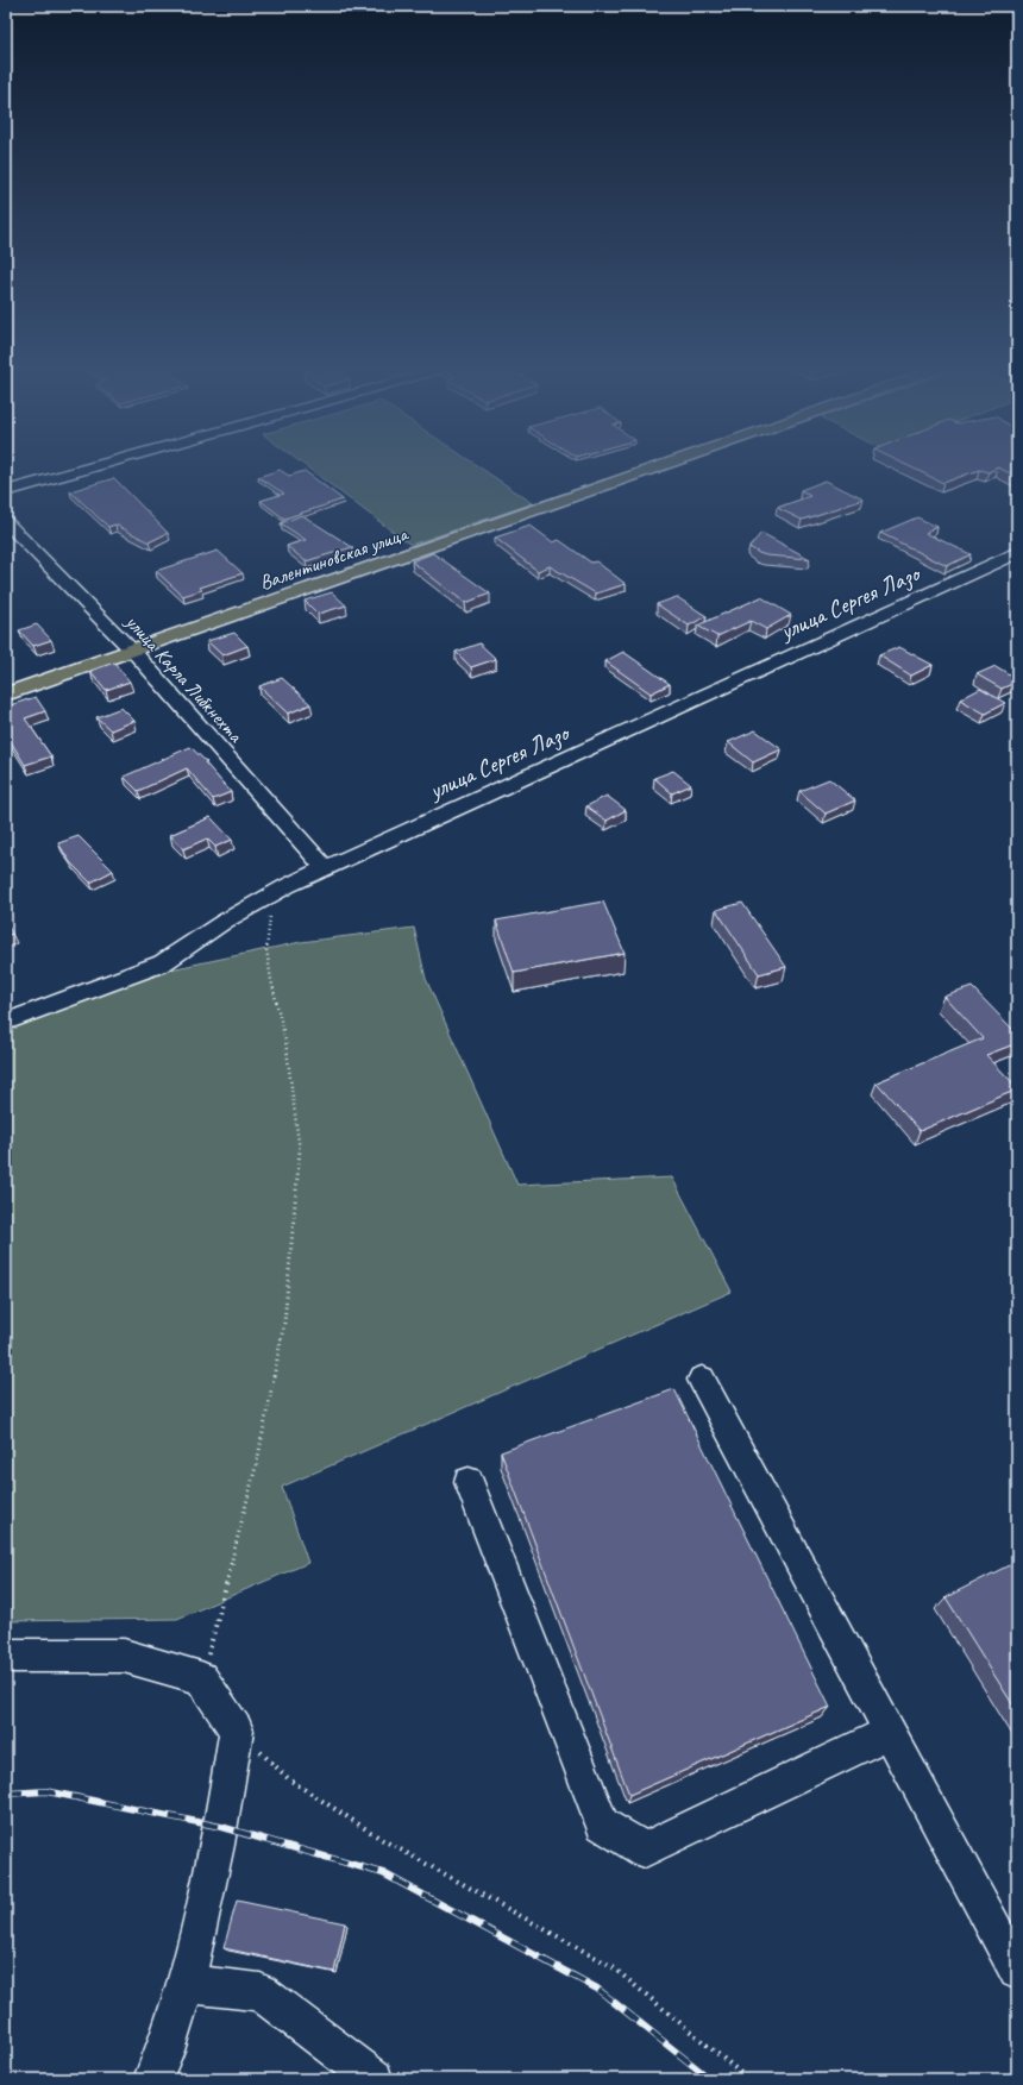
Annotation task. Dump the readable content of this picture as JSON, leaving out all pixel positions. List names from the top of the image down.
{
  "streets": {
    "main road": ["Валентиновская улица"],
    "street": ["улица Сергея Лазо", "улица Карла Либкнехта"]
  },
  "crossings": [
    ["Валентиновская улица", "улица Карла Либкнехта"],
    ["улица Сергея Лазо", "улица Карла Либкнехта"]
  ]
}
